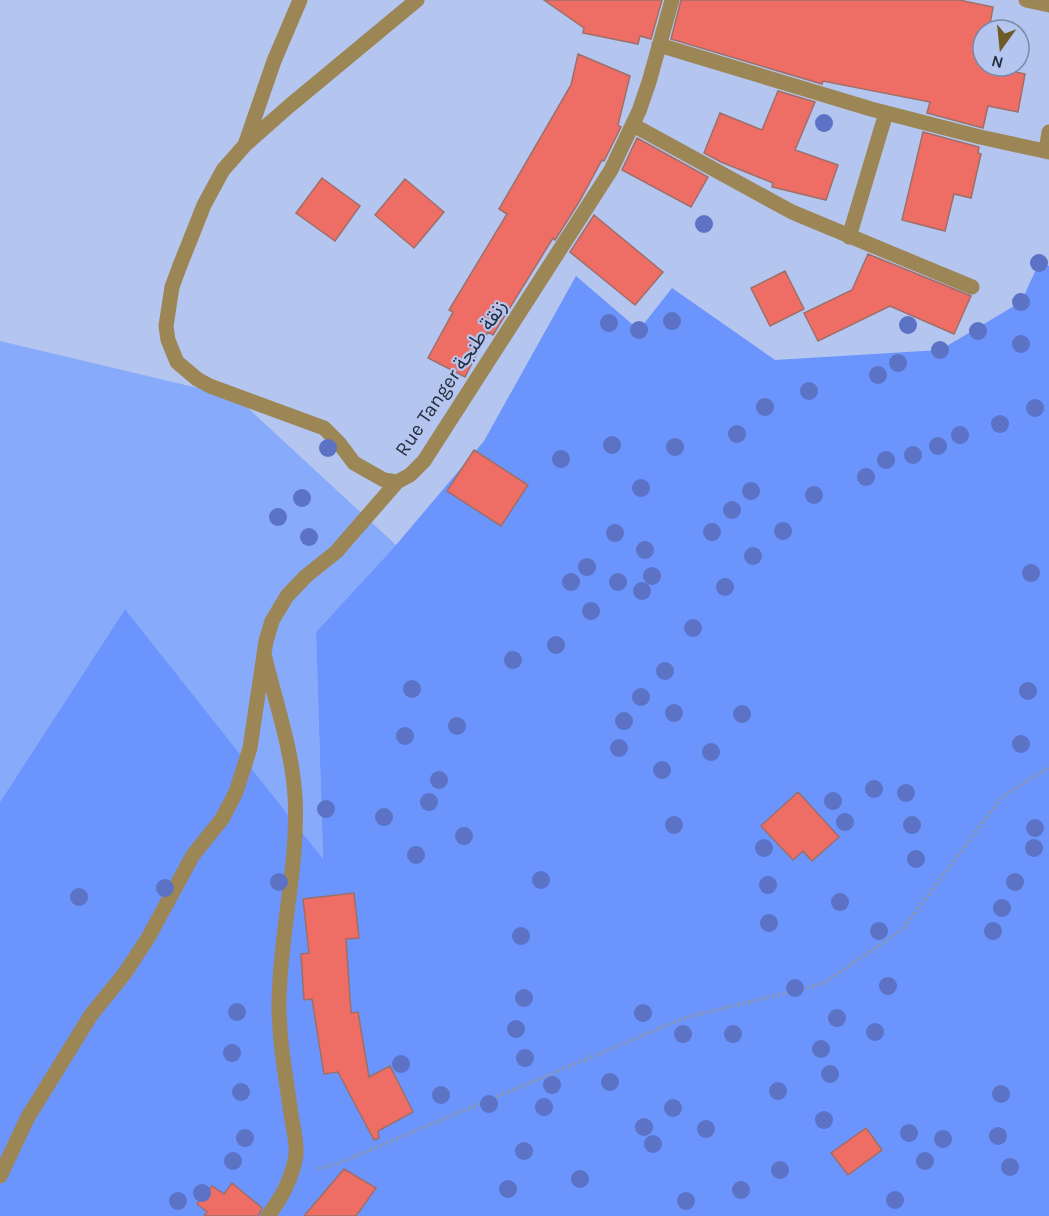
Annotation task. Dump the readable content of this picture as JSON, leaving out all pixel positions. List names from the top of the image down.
{
  "streets": {
    "street": ["Rue Tanger زنقة طنجة"]
  },
  "north": "bottom"
}
